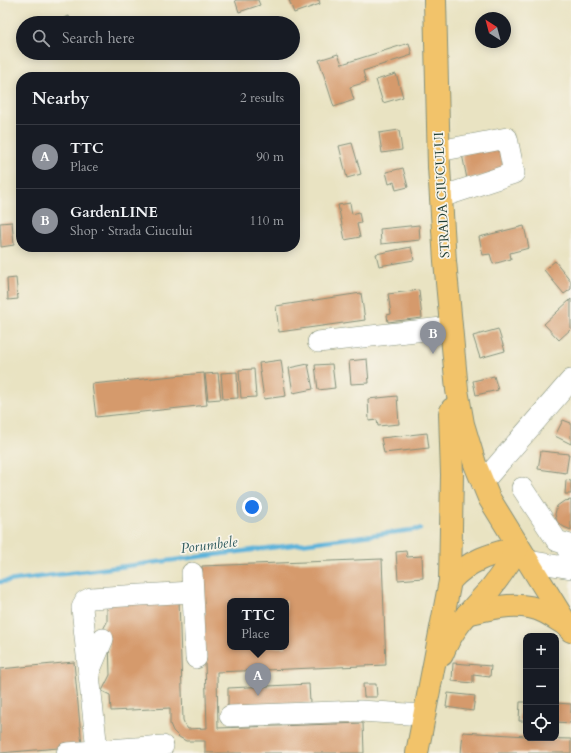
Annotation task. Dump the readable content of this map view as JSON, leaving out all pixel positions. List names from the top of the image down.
{
  "streets": {
    "main road": ["STRADA CIUCULUI"]
  },
  "water": ["Porumbele"],
  "north": "top left",
  "page": {
    "search": "Search here",
    "heading": ["Nearby", "2 results"],
    "list": [
      {
        "mark": "A",
        "name": "TTC",
        "note": "Place",
        "value": "90 m"
      },
      {
        "mark": "B",
        "name": "GardenLINE",
        "note": "Shop · Strada Ciucului",
        "value": "110 m"
      }
    ],
    "pins": ["B", "A"],
    "popup": ["TTC", "Place"],
    "map_buttons": ["+", "−"]
  }
}
